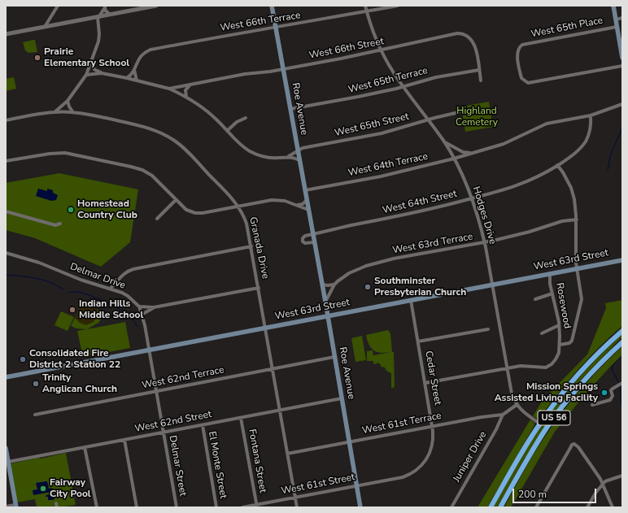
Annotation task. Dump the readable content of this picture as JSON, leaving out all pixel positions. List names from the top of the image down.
{
  "streets": {
    "highway": ["US 56"],
    "main road": ["Roe Avenue", "West 63rd Street"],
    "street": [
      "West 66th Terrace",
      "West 65th Place",
      "West 66th Street",
      "West 65th Terrace",
      "West 65th Street",
      "West 64th Terrace",
      "West 64th Street",
      "Hodges Drive",
      "West 63rd Terrace",
      "Granada Drive",
      "Delmar Drive",
      "Rosewood",
      "West 62nd Terrace",
      "Cedar Street",
      "West 62nd Street",
      "West 61st Terrace",
      "Juniper Drive",
      "Fontana Street",
      "El Monte Street",
      "Delmar Street",
      "West 61st Street"
    ]
  },
  "crossings": [
    ["West 66th Terrace", "West 66th Street"],
    ["West 66th Terrace", "Roe Avenue"],
    ["West 66th Terrace", "Hodges Drive"],
    ["West 66th Street", "West 65th Terrace"],
    ["West 66th Street", "Roe Avenue"],
    ["West 66th Street", "West 65th Street"],
    ["West 66th Street", "Hodges Drive"],
    ["West 65th Terrace", "Roe Avenue"],
    ["West 65th Terrace", "Hodges Drive"],
    ["Roe Avenue", "West 65th Street"],
    ["Roe Avenue", "West 64th Terrace"],
    ["Roe Avenue", "West 64th Street"],
    ["Roe Avenue", "West 63rd Terrace"],
    ["Roe Avenue", "West 63rd Street"],
    ["Roe Avenue", "West 62nd Terrace"],
    ["Roe Avenue", "West 62nd Street"],
    ["Roe Avenue", "West 61st Terrace"],
    ["Roe Avenue", "West 61st Street"],
    ["West 65th Street", "Hodges Drive"],
    ["West 64th Terrace", "West 64th Street"],
    ["West 64th Terrace", "Hodges Drive"],
    ["West 64th Street", "Hodges Drive"],
    ["Hodges Drive", "West 63rd Terrace"],
    ["Hodges Drive", "West 63rd Street"],
    ["Hodges Drive", "Rosewood"],
    ["Hodges Drive", "US 56"],
    ["Hodges Drive", "West 61st Terrace"],
    ["Granada Drive", "West 63rd Street"],
    ["Granada Drive", "West 62nd Terrace"],
    ["Granada Drive", "West 62nd Street"],
    ["Granada Drive", "West 61st Terrace"],
    ["Granada Drive", "West 61st Street"],
    ["West 63rd Street", "Delmar Drive"],
    ["West 63rd Street", "Rosewood"],
    ["West 63rd Street", "Cedar Street"],
    ["West 63rd Street", "Delmar Street"],
    ["Delmar Drive", "Delmar Street"],
    ["West 62nd Terrace", "Delmar Street"],
    ["Cedar Street", "West 61st Terrace"],
    ["Cedar Street", "West 61st Street"],
    ["West 62nd Street", "Fontana Street"],
    ["West 62nd Street", "El Monte Street"],
    ["West 62nd Street", "Delmar Street"],
    ["West 61st Terrace", "Juniper Drive"],
    ["Fontana Street", "West 61st Street"]
  ],
  "parks": ["Highland Cemetery"],
  "places": [
    "Prairie Elementary School",
    "Homestead Country Club",
    "Southminster Presbyterian Church",
    "Indian Hills Middle School",
    "Consolidated Fire District 2 Station 22",
    "Trinity Anglican Church",
    "Mission Springs Assisted Living Facility",
    "Fairway City Pool"
  ],
  "scale_bar": "200 m"
}
